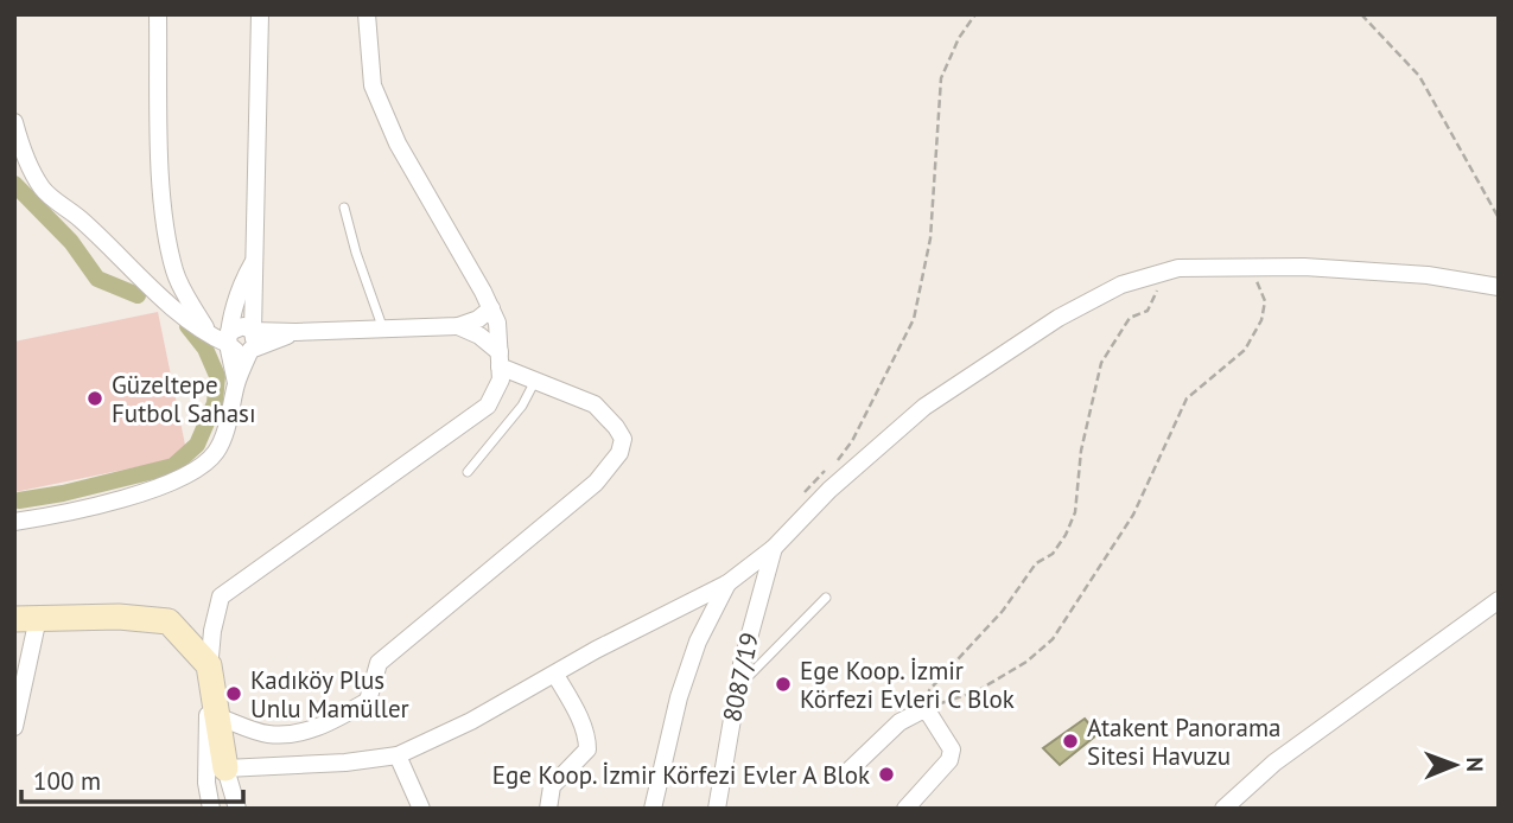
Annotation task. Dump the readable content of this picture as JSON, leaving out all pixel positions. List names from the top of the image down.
{
  "streets": {
    "street": ["8087/19"]
  },
  "places": [
    "Güzeltepe Futbol Sahası",
    "Ege Koop. İzmir Körfezi Evleri C Blok",
    "Kadıköy Plus Unlu Mamüller",
    "Atakent Panorama Sitesi Havuzu",
    "Ege Koop. İzmir Körfezi Evler A Blok"
  ],
  "scale_bar": "100 m",
  "north": "right"
}
